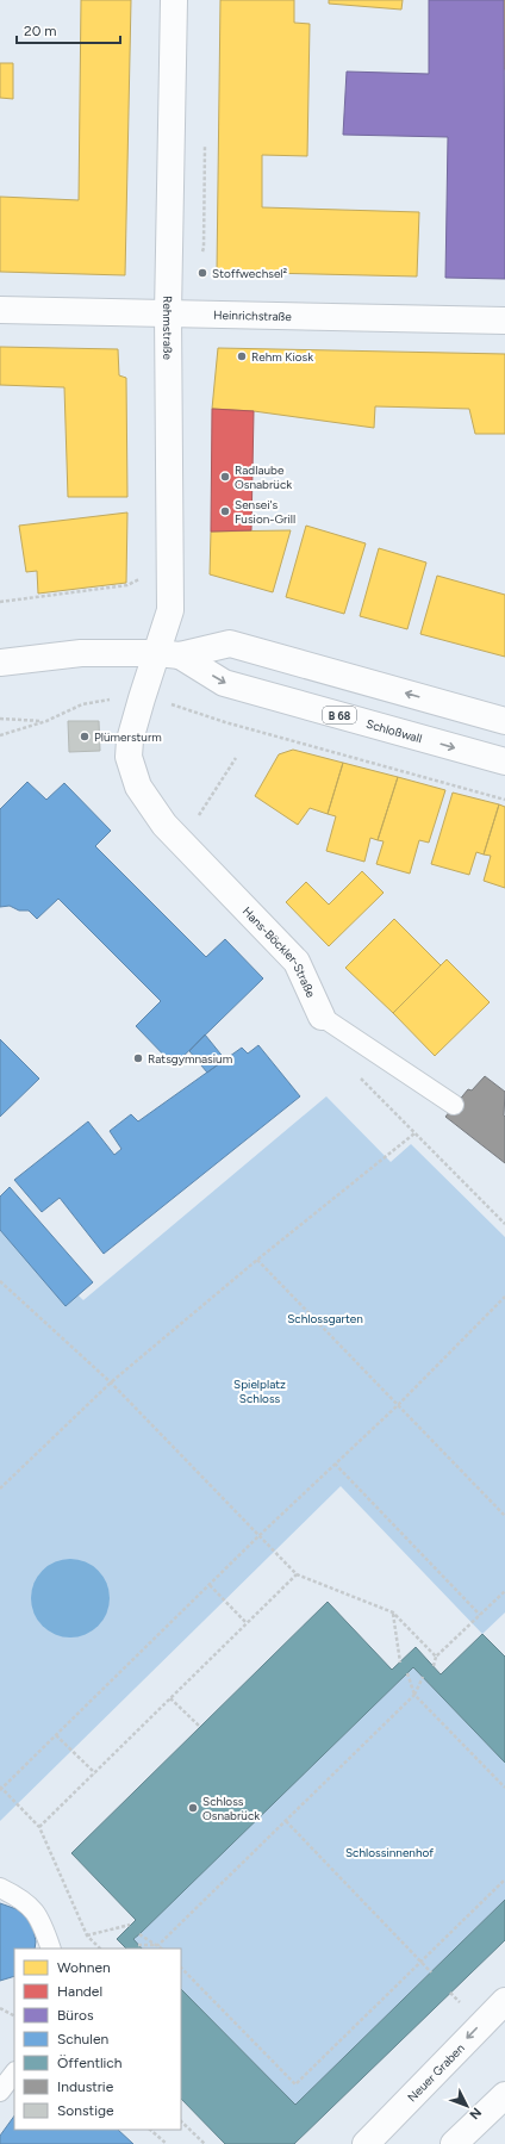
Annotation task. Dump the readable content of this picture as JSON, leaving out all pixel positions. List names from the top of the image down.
{
  "streets": {
    "street": [
      "Heinrichstraße",
      "Rehmstraße",
      "B 68",
      "Schloßwall",
      "Hans-Böckler-Straße",
      "Neuer Graben"
    ]
  },
  "crossings": [
    ["Heinrichstraße", "Rehmstraße"],
    ["Rehmstraße", "Schloßwall"],
    ["Rehmstraße", "Hans-Böckler-Straße"],
    ["Schloßwall", "Hans-Böckler-Straße"]
  ],
  "parks": ["Schlossgarten", "Spielplatz Schloss", "Schlossinnenhof"],
  "places": [
    "Stoffwechsel²",
    "Rehm Kiosk",
    "Radlaube Osnabrück",
    "Sensei's Fusion-Grill",
    "Plümersturm",
    "Ratsgymnasium",
    "Schloss Osnabrück"
  ],
  "legend": [
    "Wohnen",
    "Handel",
    "Büros",
    "Schulen",
    "Öffentlich",
    "Industrie",
    "Sonstige"
  ],
  "scale_bar": "20 m",
  "north": "bottom right"
}
